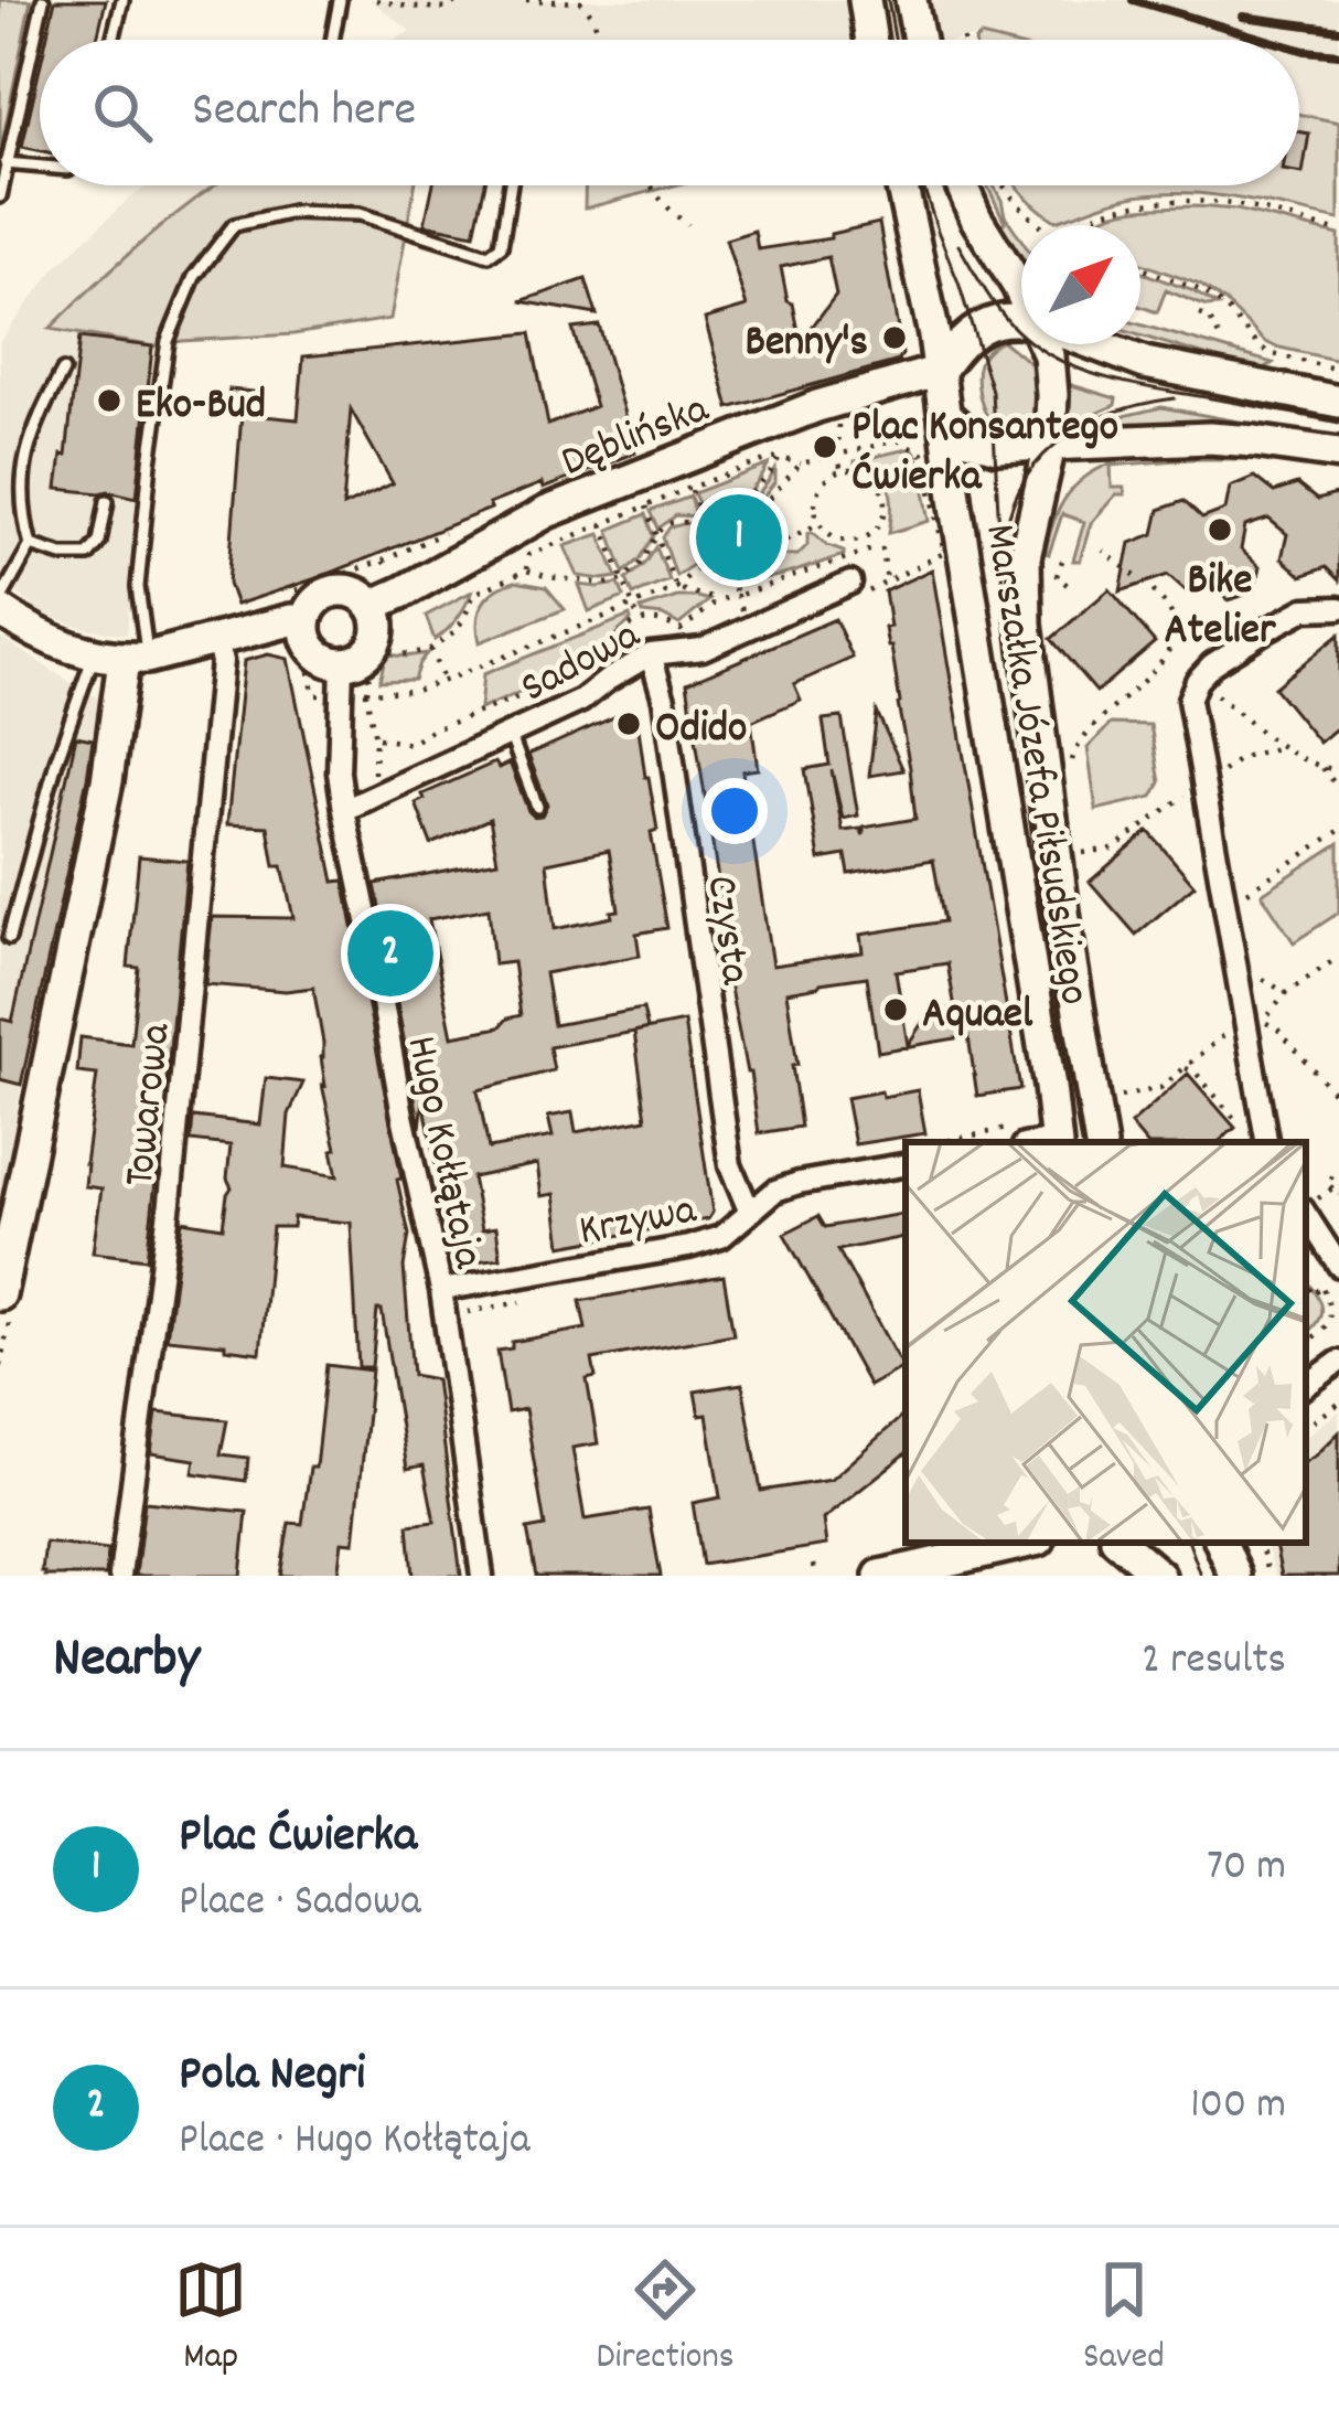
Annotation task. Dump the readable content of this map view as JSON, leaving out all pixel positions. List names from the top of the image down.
{
  "streets": {
    "main road": ["Dęblińska", "Marszałka Józefa Piłsudskiego"],
    "street": [
      "Sadowa",
      "Czysta",
      "Towarowa",
      "Hugo Kołłątaja",
      "Krzywa"
    ]
  },
  "crossings": [
    ["Dęblińska", "Marszałka Józefa Piłsudskiego"],
    ["Dęblińska", "Hugo Kołłątaja"],
    ["Sadowa", "Czysta"],
    ["Sadowa", "Hugo Kołłątaja"],
    ["Czysta", "Krzywa"],
    ["Hugo Kołłątaja", "Krzywa"]
  ],
  "places": [
    "Benny's",
    "Eko-Bud",
    "Plac Konsantego Ćwierka",
    "Bike Atelier",
    "Odido",
    "Aquael"
  ],
  "north": "top right",
  "page": {
    "search": "Search here",
    "pins": ["1", "2"],
    "heading": ["Nearby", "2 results"],
    "list": [
      {
        "mark": "1",
        "name": "Plac Ćwierka",
        "note": "Place · Sadowa",
        "value": "70 m"
      },
      {
        "mark": "2",
        "name": "Pola Negri",
        "note": "Place · Hugo Kołłątaja",
        "value": "100 m"
      }
    ],
    "nav": ["Map", "Directions", "Saved"]
  }
}
